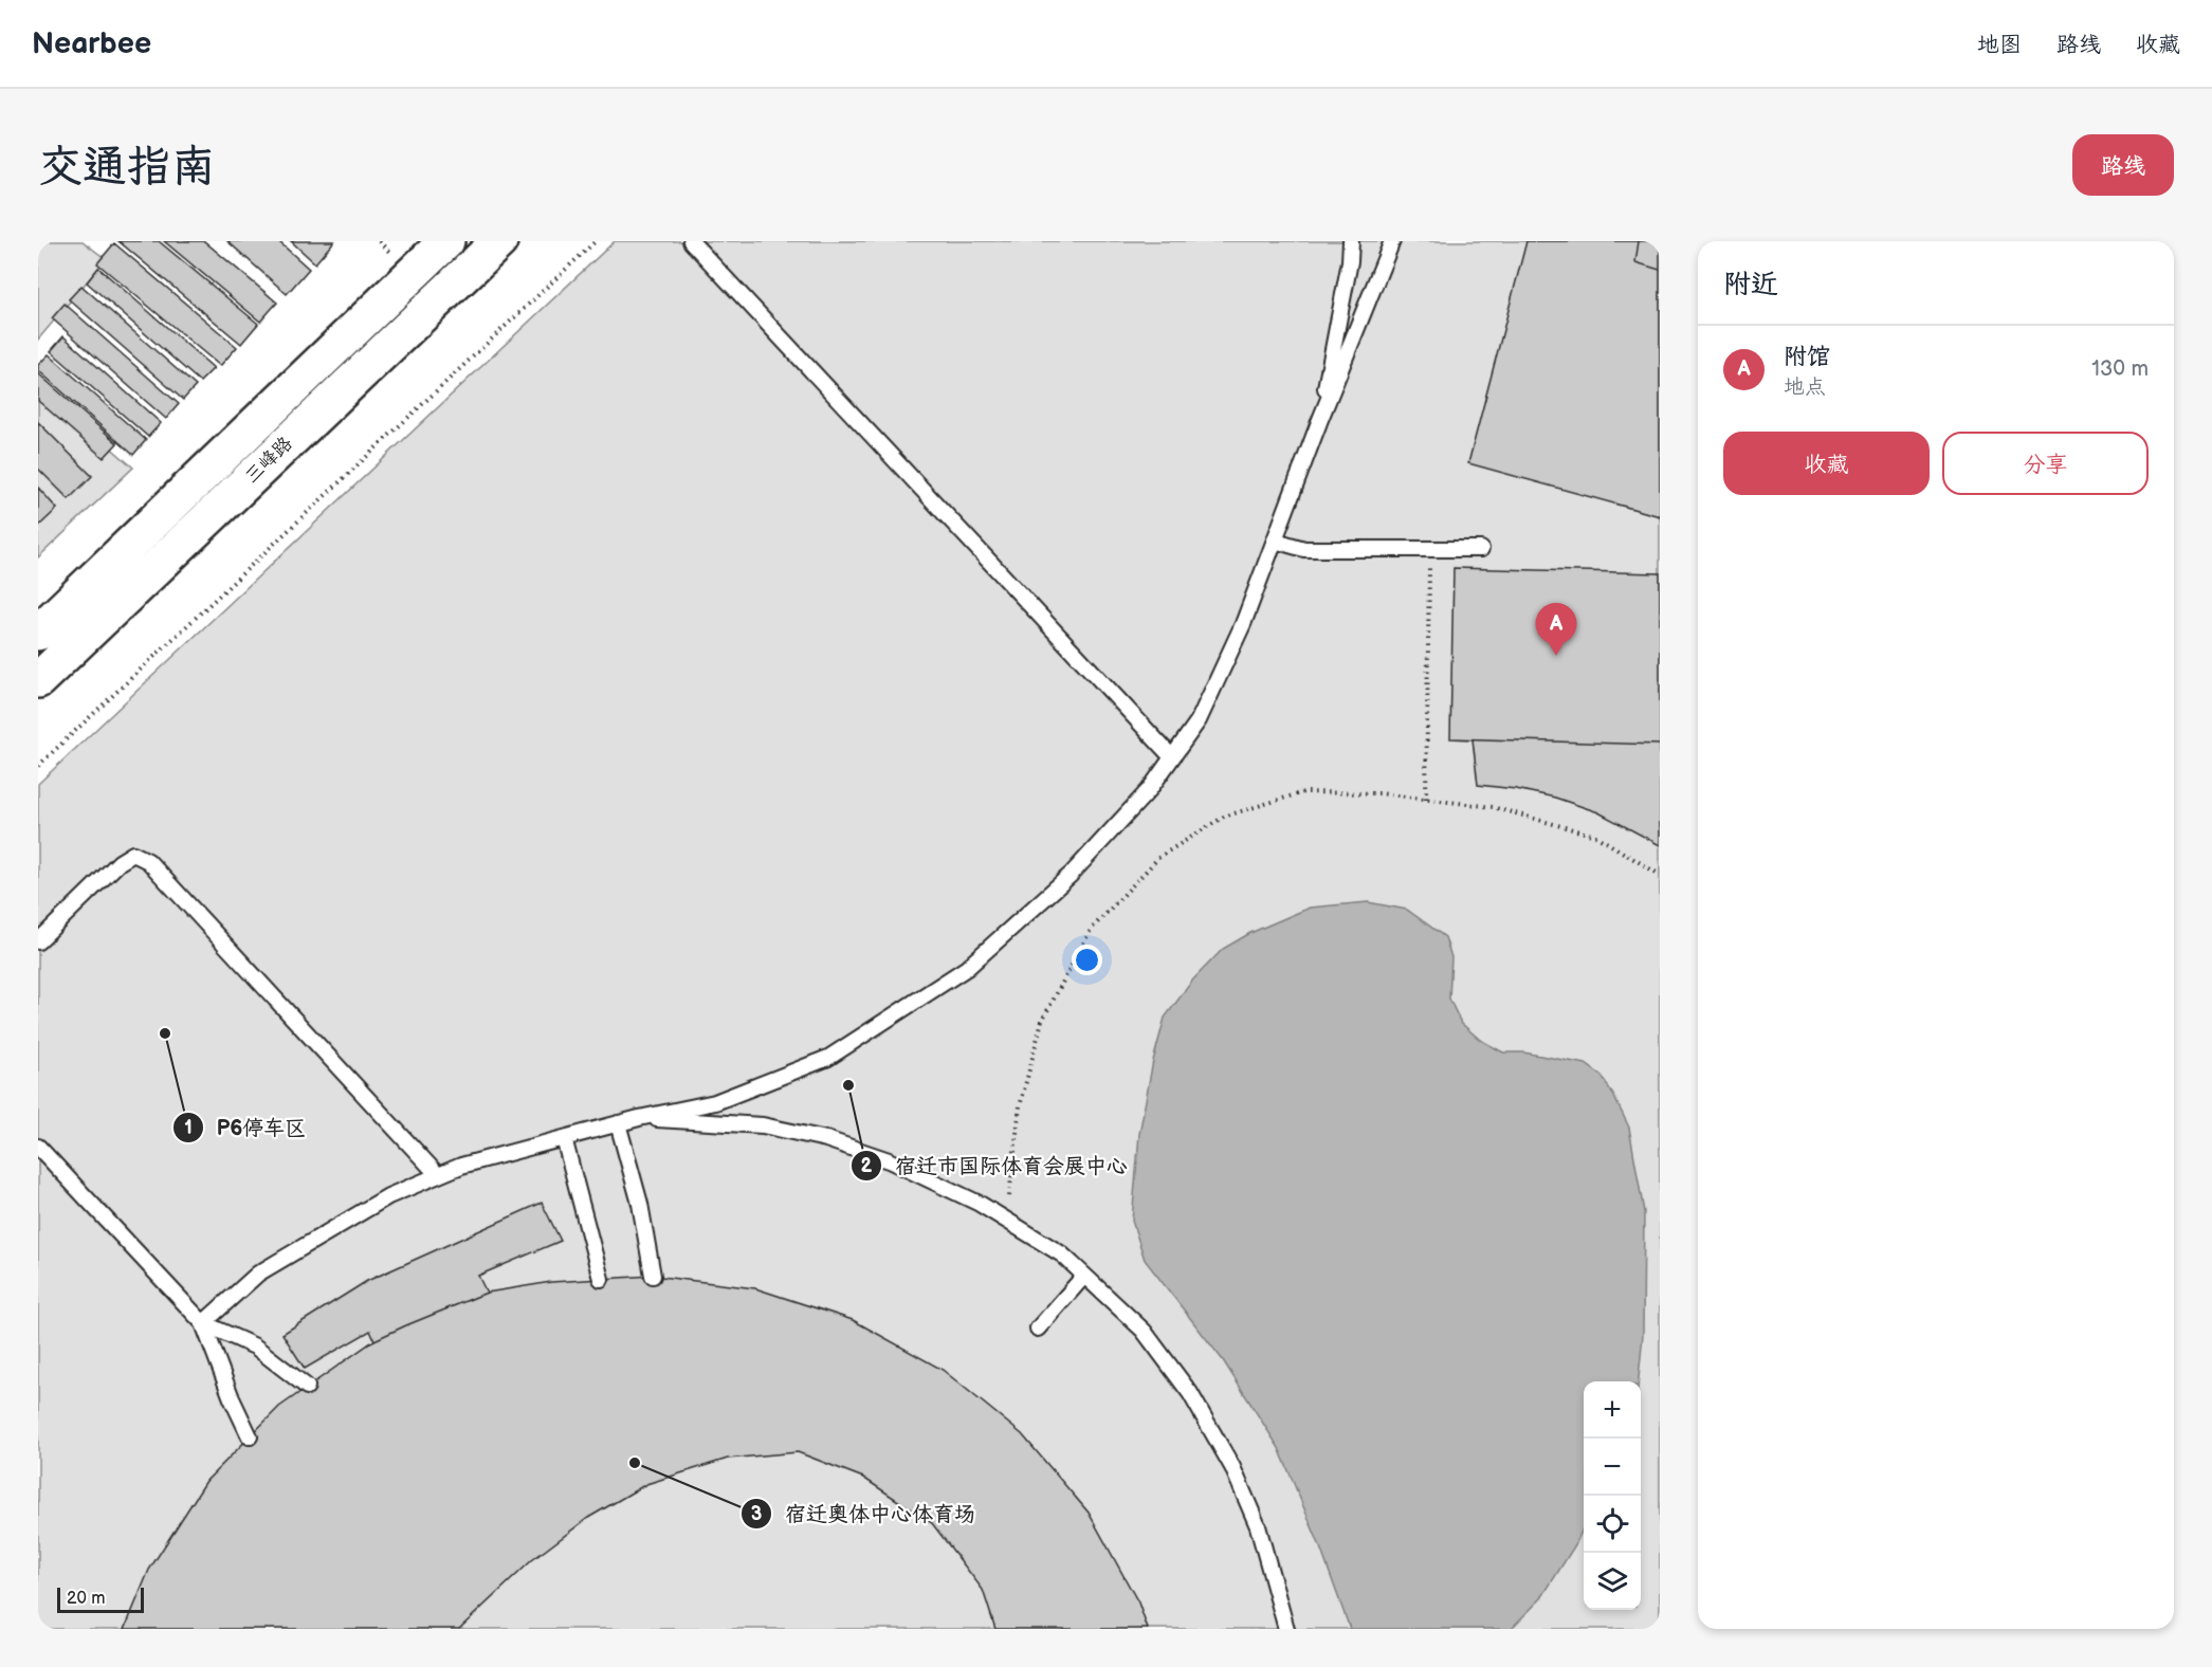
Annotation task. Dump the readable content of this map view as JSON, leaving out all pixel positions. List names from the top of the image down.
{
  "streets": {
    "main road": ["三峰路"]
  },
  "places": ["P6停车区", "宿迁市国际体育会展中心", "宿迁奥体中心体育场"],
  "scale_bar": "20 m",
  "page": {
    "header": "Nearbee",
    "nav": ["地图", "路线", "收藏"],
    "buttons": [
      "路线",
      ["收藏", "分享"]
    ],
    "title": "交通指南",
    "heading": "附近",
    "list": [
      {
        "mark": "A",
        "name": "附馆",
        "note": "地点",
        "value": "130 m"
      }
    ],
    "pins": "A",
    "map_buttons": ["+", "−"],
    "scale": "20 m"
  }
}
